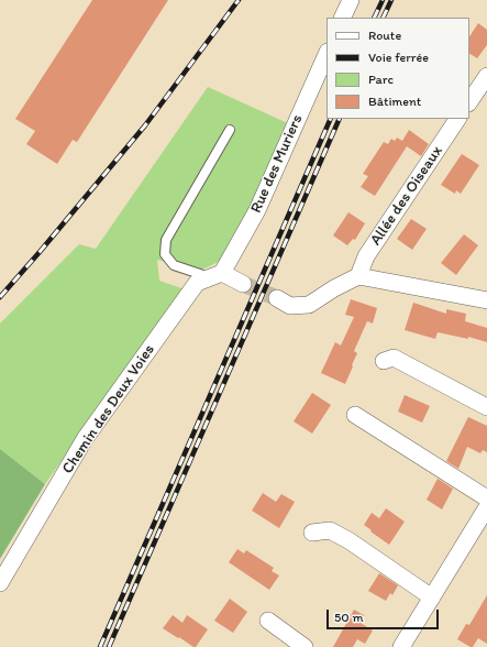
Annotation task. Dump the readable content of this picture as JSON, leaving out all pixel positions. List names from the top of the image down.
{
  "streets": {
    "street": ["Rue des Muriers", "Allée des Oiseaux", "Chemin des Deux Voies"]
  },
  "crossings": [
    ["Rue des Muriers", "Chemin des Deux Voies"]
  ],
  "legend": [
    "Route",
    "Voie ferrée",
    "Parc",
    "Bâtiment"
  ],
  "scale_bar": "50 m"
}
